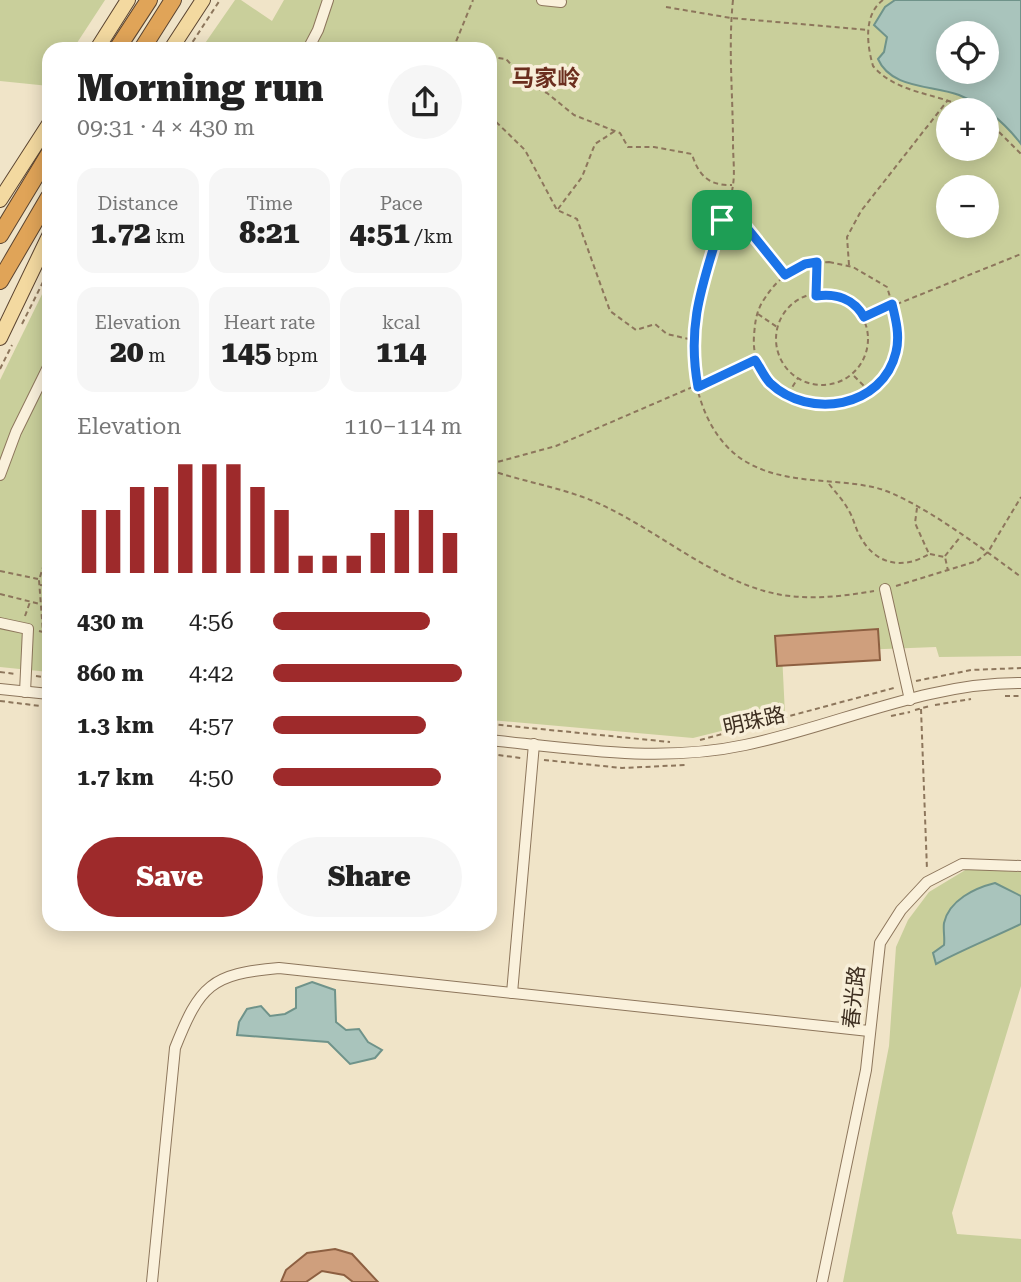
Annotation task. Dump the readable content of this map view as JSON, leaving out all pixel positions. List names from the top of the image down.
{
  "streets": {
    "street": ["明珠路", "春光路"]
  },
  "districts": ["马家岭"],
  "page": {
    "map_buttons": ["+", "−"],
    "heading": ["Morning run", "09:31 · 4 × 430 m"],
    "stats": [
      ["Distance", "1.72 km"],
      ["Time", "8:21"],
      ["Pace", "4:51 /km"],
      ["Elevation", "20 m"],
      ["Heart rate", "145 bpm"],
      ["kcal", "114"]
    ],
    "chart": ["Elevation", "110–114 m"],
    "list": [
      {
        "name": "430 m",
        "note": "4:56"
      },
      {
        "name": "860 m",
        "note": "4:42"
      },
      {
        "name": "1.3 km",
        "note": "4:57"
      },
      {
        "name": "1.7 km",
        "note": "4:50"
      }
    ],
    "buttons": ["Save", "Share"]
  }
}
